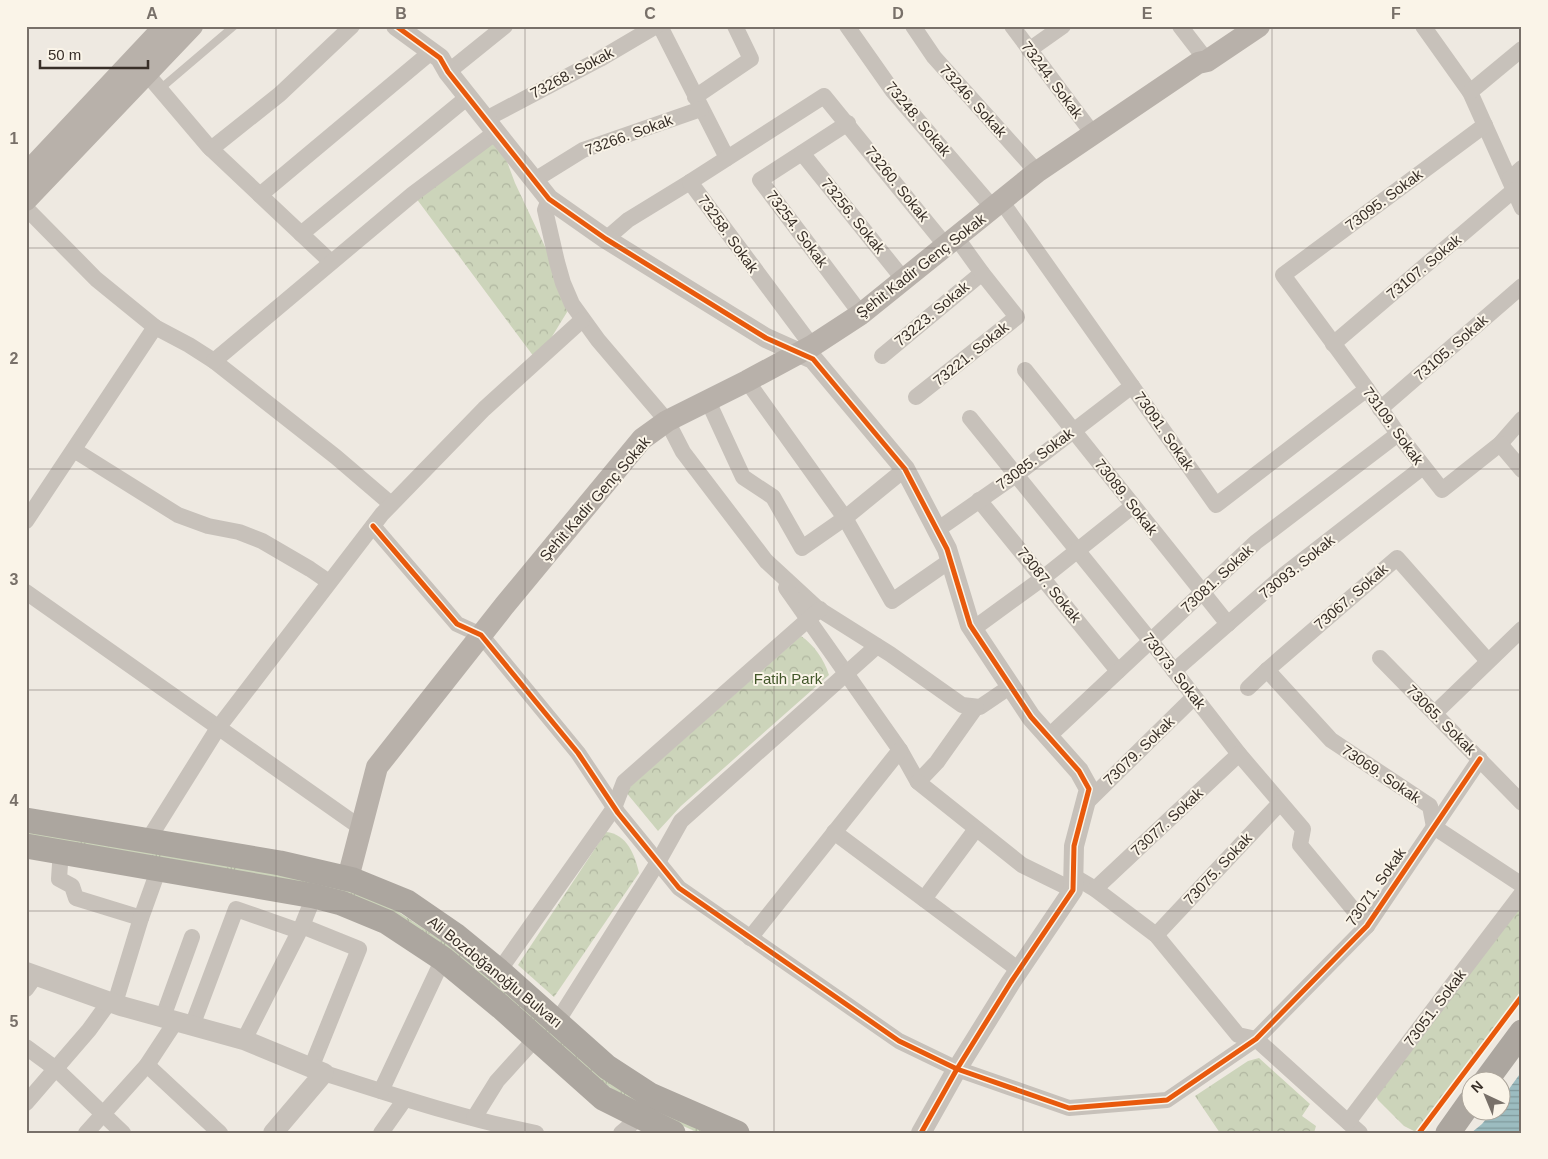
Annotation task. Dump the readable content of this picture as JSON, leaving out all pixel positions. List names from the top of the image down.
{
  "streets": {
    "main road": ["Şehit Kadir Genç Sokak", "Ali Bozdoğanoğlu Bulvarı"],
    "street": [
      "73268. Sokak",
      "73244. Sokak",
      "73246. Sokak",
      "73248. Sokak",
      "73266. Sokak",
      "73260. Sokak",
      "73095. Sokak",
      "73256. Sokak",
      "73254. Sokak",
      "73258. Sokak",
      "73107. Sokak",
      "73223. Sokak",
      "73105. Sokak",
      "73221. Sokak",
      "73109. Sokak",
      "73091. Sokak",
      "73085. Sokak",
      "73089. Sokak",
      "73093. Sokak",
      "73081. Sokak",
      "73087. Sokak",
      "73067. Sokak",
      "73073. Sokak",
      "73065. Sokak",
      "73079. Sokak",
      "73069. Sokak",
      "73077. Sokak",
      "73075. Sokak",
      "73071. Sokak",
      "73051. Sokak"
    ]
  },
  "crossings": [
    ["73244. Sokak", "Şehit Kadir Genç Sokak"],
    ["73246. Sokak", "Şehit Kadir Genç Sokak"],
    ["73248. Sokak", "Şehit Kadir Genç Sokak"],
    ["73248. Sokak", "73091. Sokak"],
    ["73260. Sokak", "73254. Sokak"],
    ["73260. Sokak", "73258. Sokak"],
    ["73260. Sokak", "Şehit Kadir Genç Sokak"],
    ["73260. Sokak", "73221. Sokak"],
    ["73095. Sokak", "73109. Sokak"],
    ["73256. Sokak", "73254. Sokak"],
    ["73256. Sokak", "Şehit Kadir Genç Sokak"],
    ["73254. Sokak", "73258. Sokak"],
    ["73254. Sokak", "Şehit Kadir Genç Sokak"],
    ["73258. Sokak", "Şehit Kadir Genç Sokak"],
    ["Şehit Kadir Genç Sokak", "73221. Sokak"],
    ["Şehit Kadir Genç Sokak", "73091. Sokak"],
    ["Şehit Kadir Genç Sokak", "73071. Sokak"],
    ["Şehit Kadir Genç Sokak", "Ali Bozdoğanoğlu Bulvarı"],
    ["73107. Sokak", "73109. Sokak"],
    ["73223. Sokak", "73221. Sokak"],
    ["73105. Sokak", "73109. Sokak"],
    ["73109. Sokak", "73091. Sokak"],
    ["73109. Sokak", "73093. Sokak"],
    ["73109. Sokak", "73081. Sokak"],
    ["73091. Sokak", "73085. Sokak"],
    ["73085. Sokak", "73089. Sokak"],
    ["73085. Sokak", "73087. Sokak"],
    ["73085. Sokak", "73073. Sokak"],
    ["73089. Sokak", "73093. Sokak"],
    ["73089. Sokak", "73081. Sokak"],
    ["73093. Sokak", "73073. Sokak"],
    ["73081. Sokak", "73087. Sokak"],
    ["73081. Sokak", "73073. Sokak"],
    ["73067. Sokak", "73069. Sokak"],
    ["73073. Sokak", "73079. Sokak"],
    ["73073. Sokak", "73077. Sokak"],
    ["73073. Sokak", "73075. Sokak"],
    ["73073. Sokak", "73071. Sokak"],
    ["73065. Sokak", "73071. Sokak"],
    ["73069. Sokak", "73071. Sokak"]
  ],
  "parks": ["Fatih Park"],
  "scale_bar": "50 m",
  "north": "top left",
  "grid": {
    "columns": [
      "A",
      "B",
      "C",
      "D",
      "E",
      "F"
    ],
    "rows": [
      "1",
      "2",
      "3",
      "4",
      "5"
    ]
  }
}
